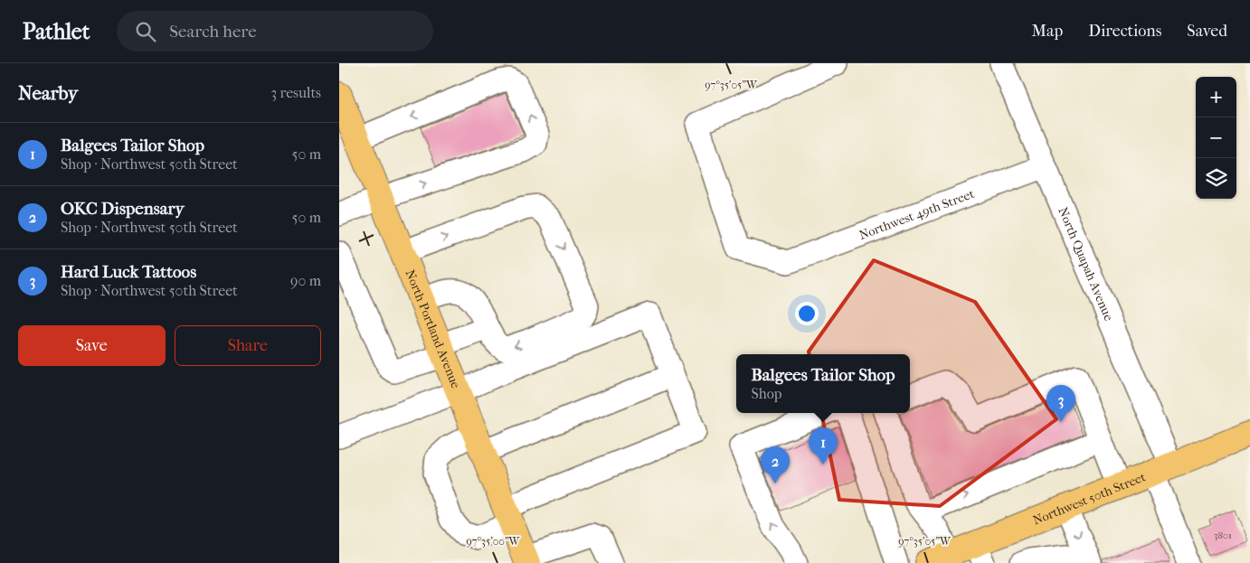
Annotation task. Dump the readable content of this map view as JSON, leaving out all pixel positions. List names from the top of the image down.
{
  "streets": {
    "main road": ["North Portland Avenue", "Northwest 50th Street"],
    "street": ["Northwest 49th Street", "North Quapah Avenue"]
  },
  "crossings": [
    ["Northwest 49th Street", "North Quapah Avenue"],
    ["North Quapah Avenue", "Northwest 50th Street"]
  ],
  "house_numbers": ["3801"],
  "page": {
    "header": "Pathlet",
    "search": "Search here",
    "nav": ["Map", "Directions", "Saved"],
    "heading": ["Nearby", "3 results"],
    "map_buttons": ["+", "−"],
    "list": [
      {
        "mark": "1",
        "name": "Balgees Tailor Shop",
        "note": "Shop · Northwest 50th Street",
        "value": "50 m"
      },
      {
        "mark": "2",
        "name": "OKC Dispensary",
        "note": "Shop · Northwest 50th Street",
        "value": "50 m"
      },
      {
        "mark": "3",
        "name": "Hard Luck Tattoos",
        "note": "Shop · Northwest 50th Street",
        "value": "90 m"
      }
    ],
    "buttons": ["Save", "Share"],
    "popup": ["Balgees Tailor Shop", "Shop"],
    "pins": ["3", "1", "2"]
  },
  "coordinates": ["97°35'05\"W", "97°35'00\"W"]
}
